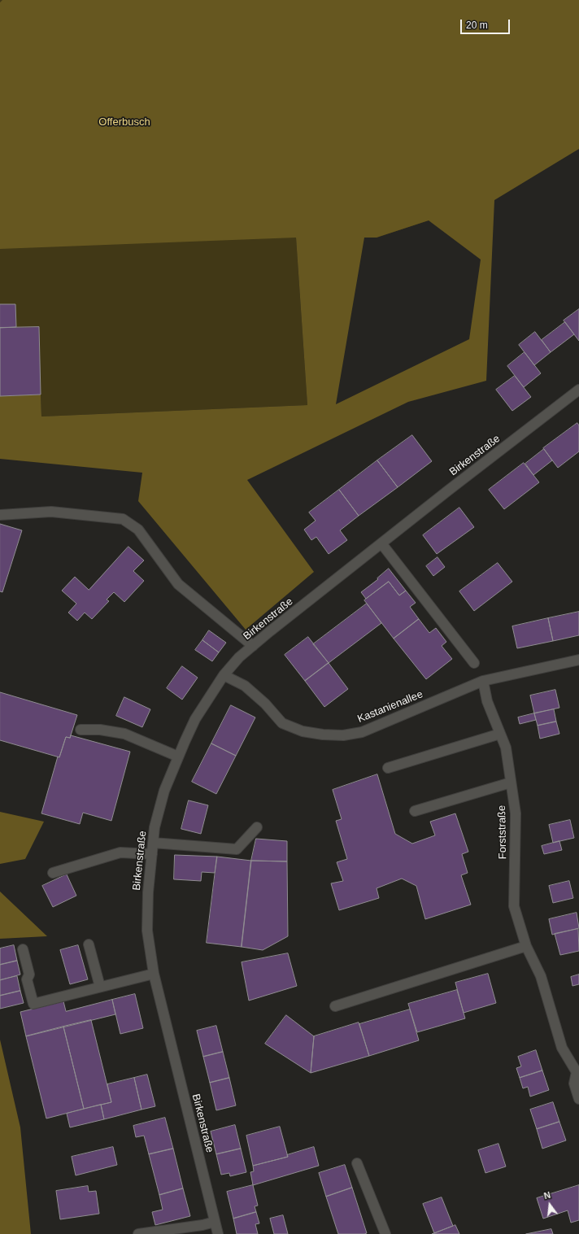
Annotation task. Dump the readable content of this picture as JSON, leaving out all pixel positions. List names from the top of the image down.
{
  "streets": {
    "street": ["Birkenstraße", "Kastanienallee", "Forststraße"]
  },
  "crossings": [
    ["Birkenstraße", "Kastanienallee"],
    ["Kastanienallee", "Forststraße"]
  ],
  "parks": ["Offerbusch"],
  "scale_bar": "20 m",
  "north": "top"
}
